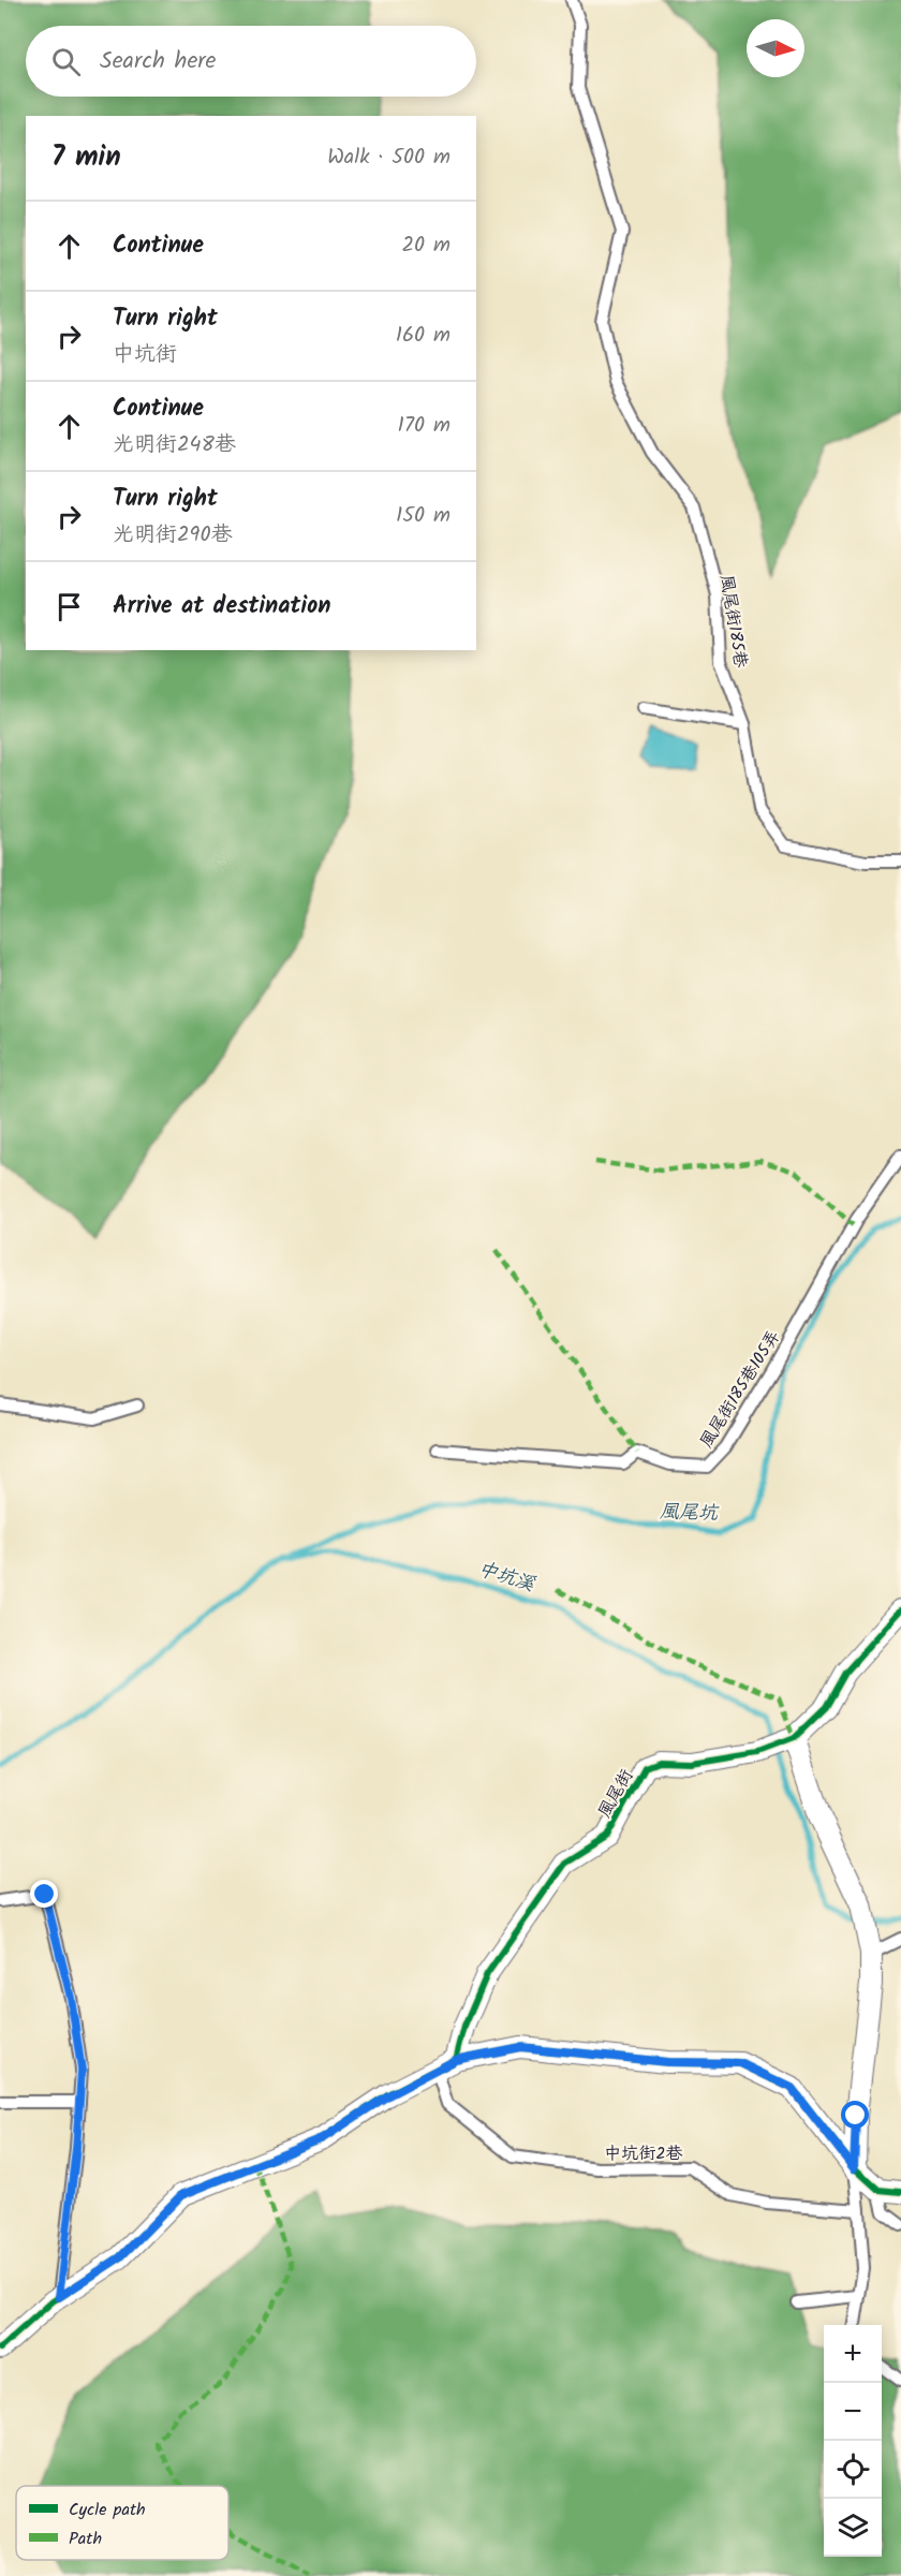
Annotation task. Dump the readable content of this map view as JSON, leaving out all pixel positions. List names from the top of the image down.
{
  "streets": {
    "street": ["風尾街"],
    "lane": ["風尾街185巷", "風尾街185巷105弄", "中坑街2巷"]
  },
  "crossings": [
    ["風尾街", "中坑街2巷"]
  ],
  "water": ["風尾坑", "中坑溪"],
  "legend": ["Cycle path", "Path"],
  "north": "right",
  "page": {
    "search": "Search here",
    "heading": ["7 min", "Walk · 500 m"],
    "list": [
      ["Continue", "20 m"],
      ["Turn right", "中坑街", "160 m"],
      ["Continue", "光明街248巷", "170 m"],
      ["Turn right", "光明街290巷", "150 m"],
      "Arrive at destination"
    ],
    "map_buttons": ["+", "−"]
  }
}
